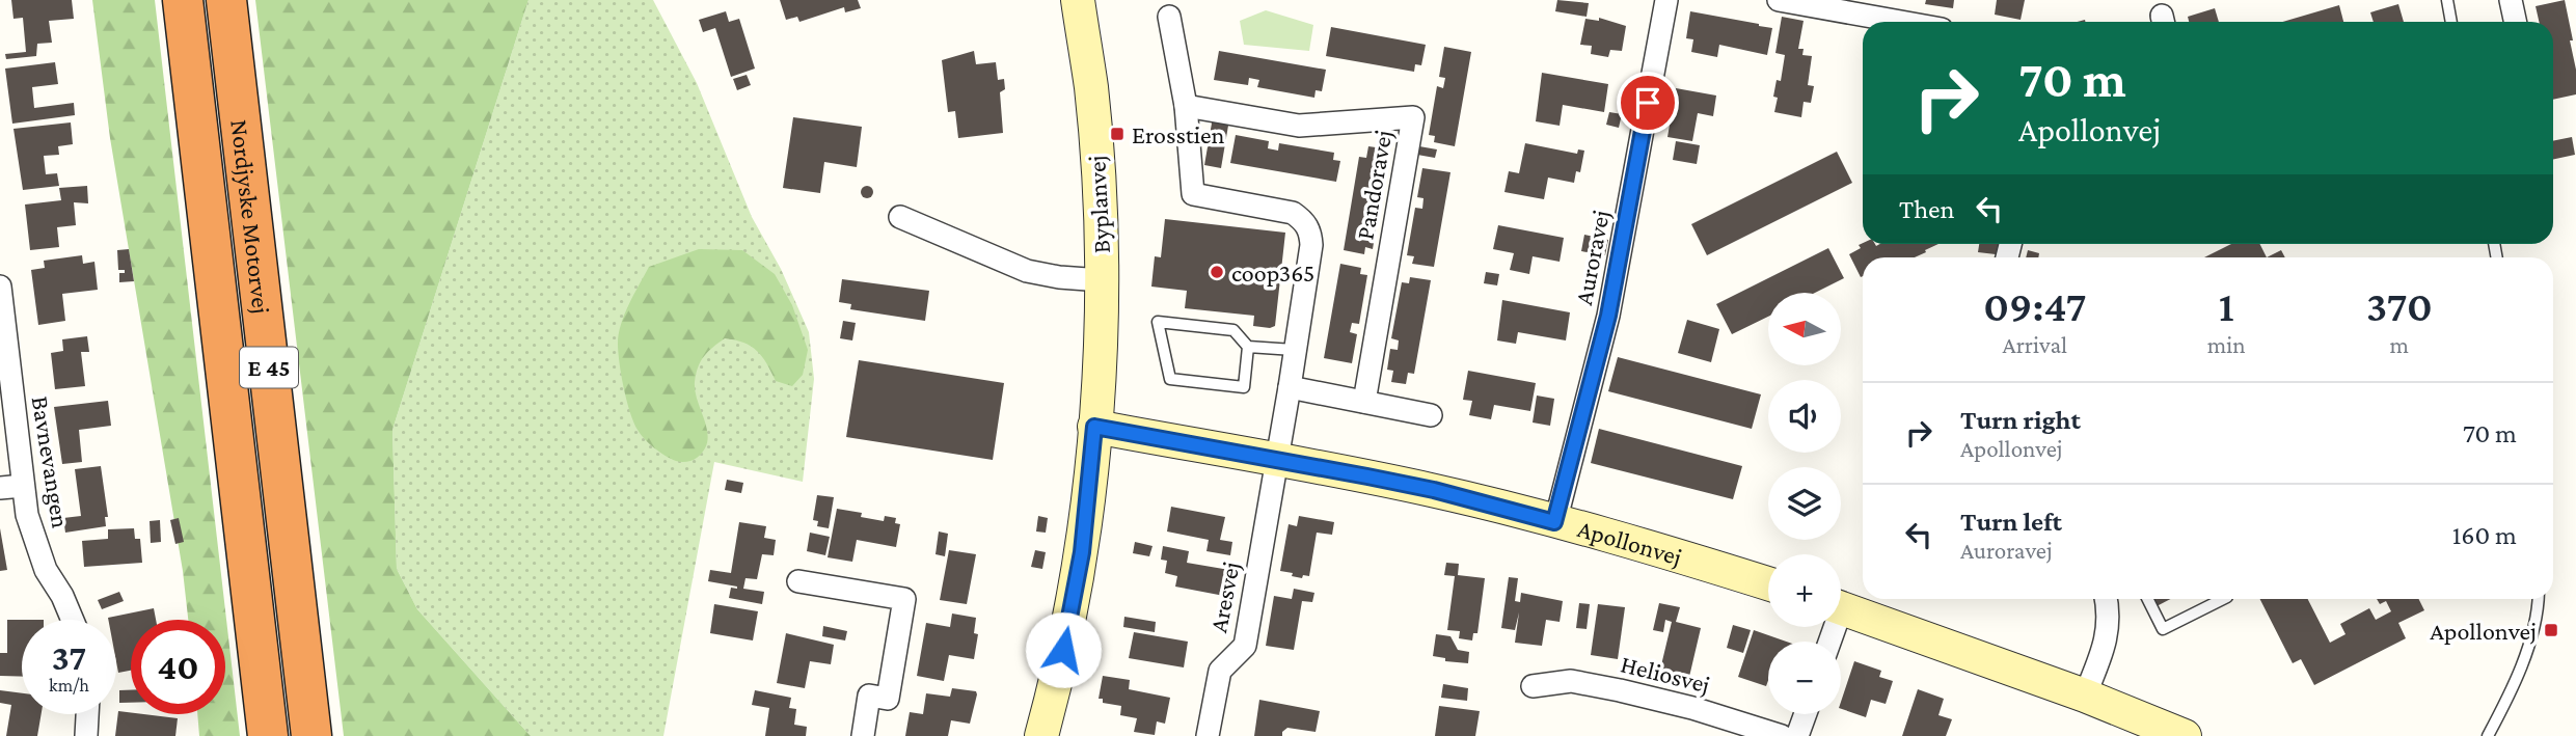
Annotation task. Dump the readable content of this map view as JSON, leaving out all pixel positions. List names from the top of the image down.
{
  "streets": {
    "highway": ["Nordjyske Motorvej", "E 45"],
    "street": [
      "Pandoravej",
      "Byplanvej",
      "Auroravej",
      "Bavnevangen",
      "Apollonvej",
      "Aresvej",
      "Heliosvej"
    ]
  },
  "crossings": [
    ["Pandoravej", "Apollonvej"],
    ["Pandoravej", "Aresvej"],
    ["Byplanvej", "Apollonvej"],
    ["Auroravej", "Apollonvej"],
    ["Apollonvej", "Aresvej"]
  ],
  "places": {
    "transit": ["Erosstien", "Apollonvej"],
    "other": ["coop365"]
  },
  "north": "left",
  "page": {
    "turn": ["70 m", "Apollonvej"],
    "then": "Then",
    "eta": [
      "09:47",
      "Arrival",
      "1",
      "min",
      "370",
      "m"
    ],
    "map_buttons": ["+", "−"],
    "list": [
      {
        "name": "Turn right",
        "note": "Apollonvej",
        "value": "70 m"
      },
      {
        "name": "Turn left",
        "note": "Auroravej",
        "value": "160 m"
      }
    ],
    "speed": "37 km/h",
    "limit": "40"
  }
}
